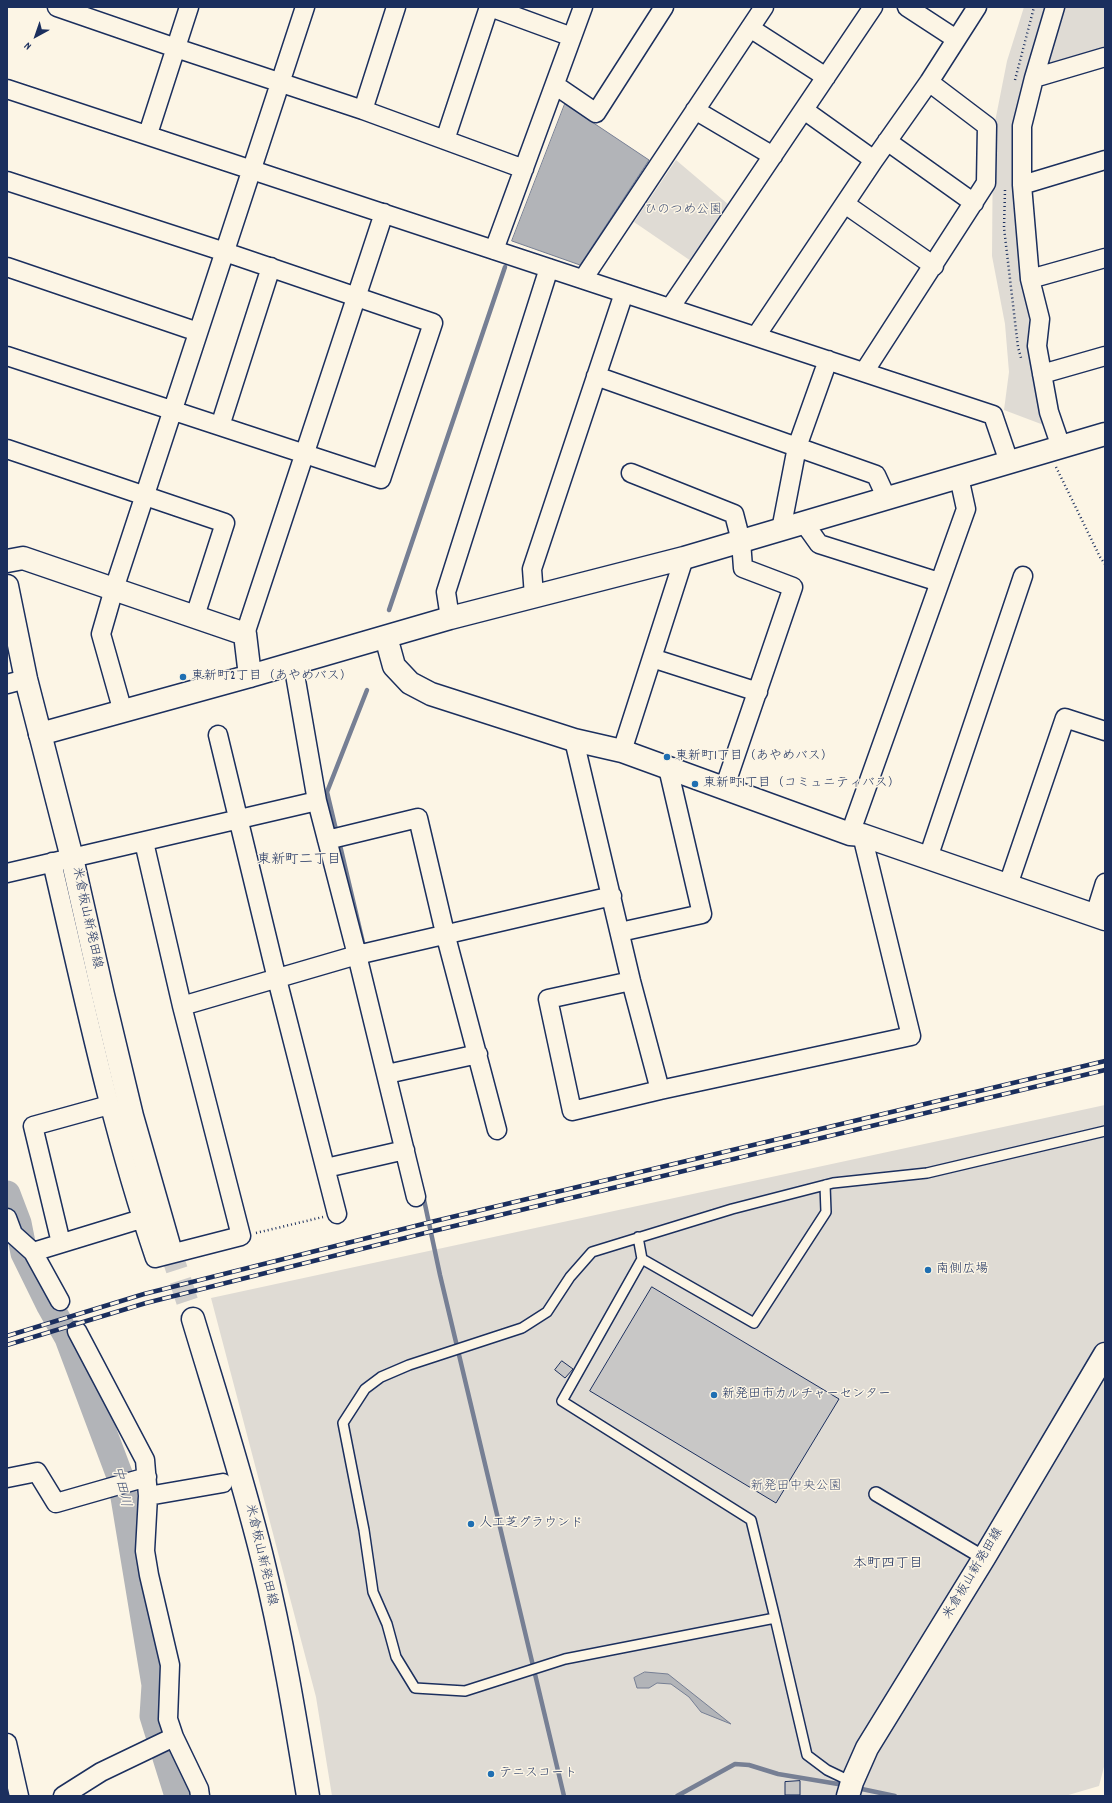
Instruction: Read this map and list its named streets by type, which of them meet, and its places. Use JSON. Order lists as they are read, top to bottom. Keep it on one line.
{"streets":{"street":["米倉板山新発田線"]},"districts":["東新町二丁目","本町四丁目"],"water":["中田川"],"parks":["ひのつめ公園","新発田中央公園"],"places":["東新町2丁目（あやめバス）","東新町1丁目（あやめバス）","東新町1丁目（コミュニティバス）","南側広場","新発田市カルチャーセンター","人工芝グラウンド","テニスコート"],"north":"bottom left"}
